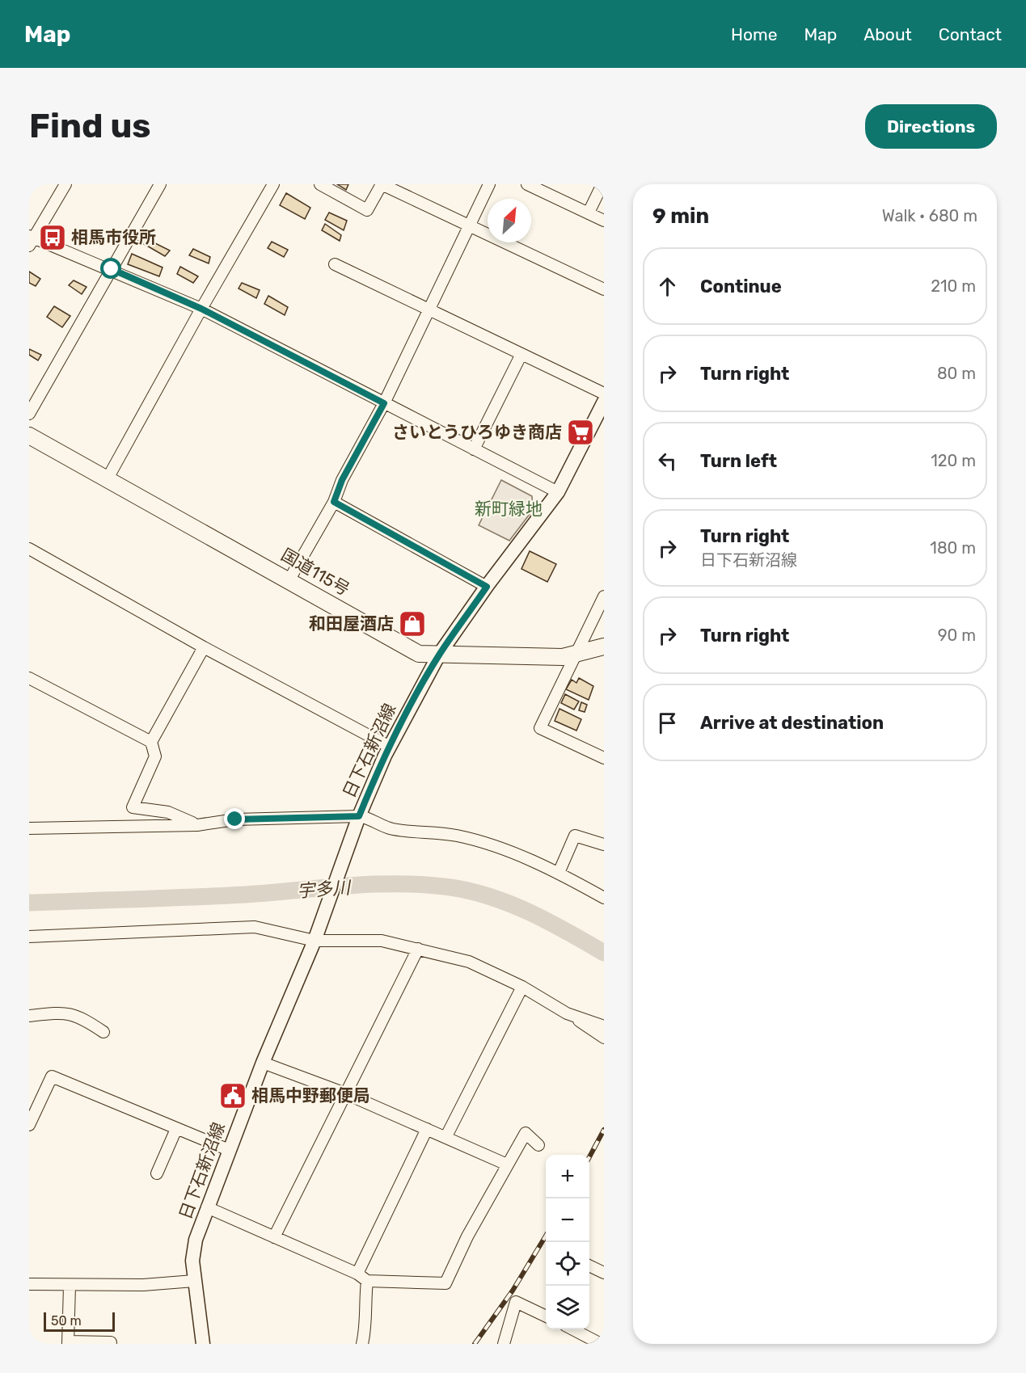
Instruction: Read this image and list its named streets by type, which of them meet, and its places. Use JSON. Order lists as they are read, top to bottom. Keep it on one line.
{"streets":{"highway":["国道115号"],"main road":["日下石新沼線"]},"crossings":[["国道115号","日下石新沼線"]],"water":["宇多川"],"parks":["新町緑地"],"places":{"bus stop":["相馬市役所"],"supermarket":["さいとうひろゆき商店"],"shop":["和田屋酒店"],"public building":["相馬中野郵便局"]},"scale_bar":"50 m","north":"top right","page":{"header":"Map","nav":["Home","Map","About","Contact"],"buttons":"Directions","title":"Find us","heading":["9 min","Walk · 680 m"],"list":[["Continue","210 m"],["Turn right","80 m"],["Turn left","120 m"],["Turn right","日下石新沼線","180 m"],["Turn right","90 m"],"Arrive at destination"],"map_buttons":["+","−"],"scale":"50 m"}}
